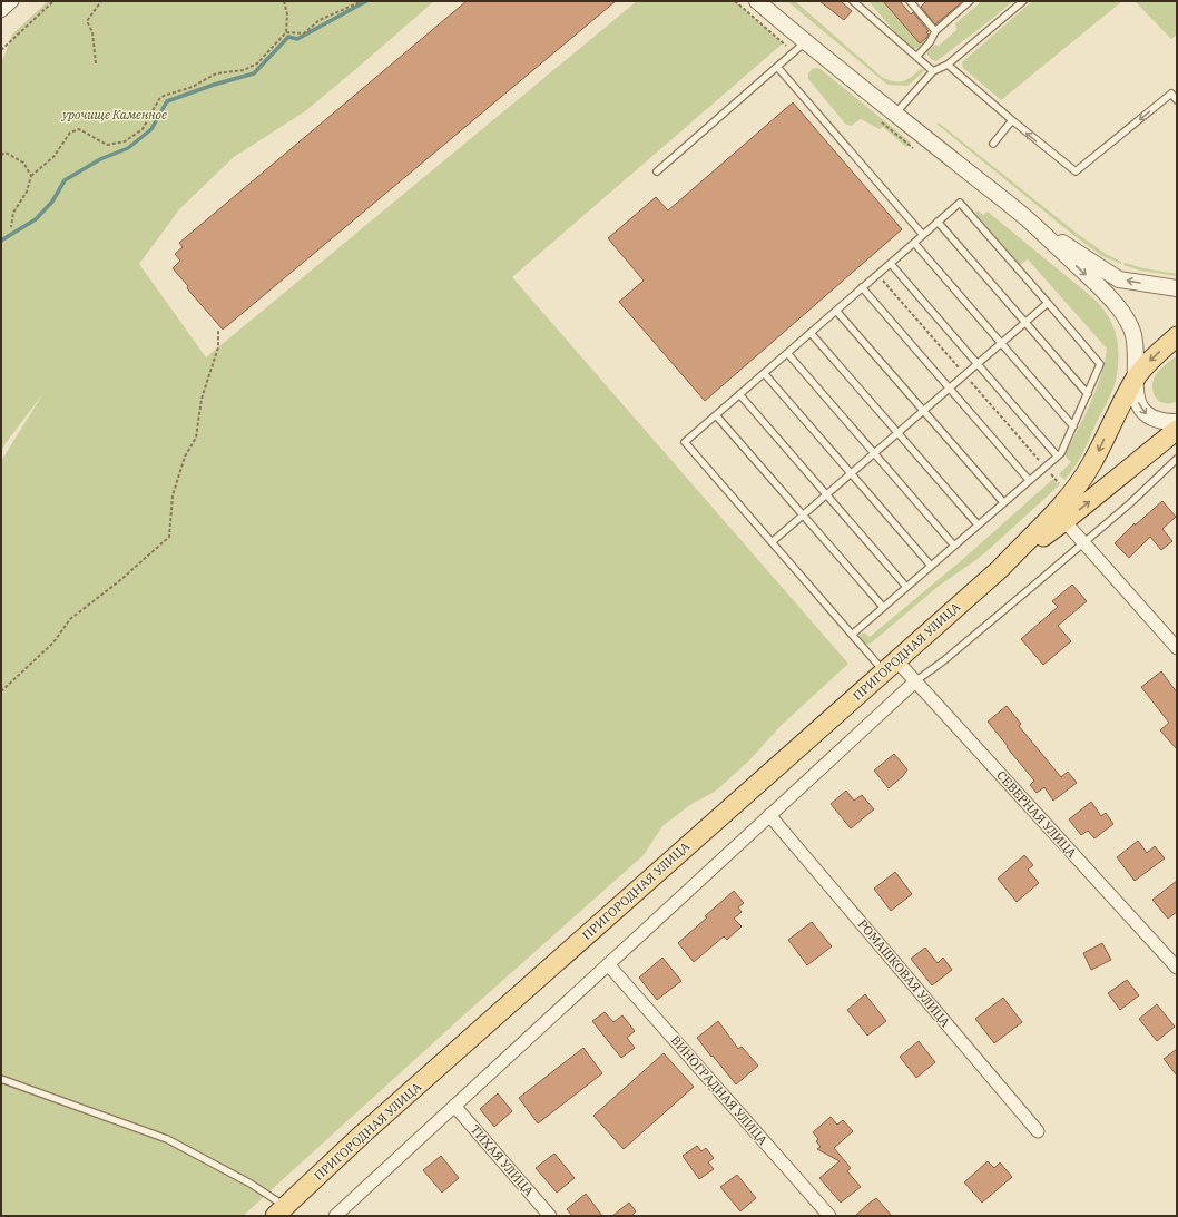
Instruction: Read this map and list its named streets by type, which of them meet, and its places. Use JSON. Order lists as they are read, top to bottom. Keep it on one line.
{"streets":{"main road":["ПРИГОРОДНАЯ УЛИЦА"],"street":["СЕВЕРНАЯ УЛИЦА","РОМАШКОВАЯ УЛИЦА","ВИНОГРАДНАЯ УЛИЦА","ТИХАЯ УЛИЦА"]},"crossings":[["ПРИГОРОДНАЯ УЛИЦА","СЕВЕРНАЯ УЛИЦА"]],"parks":["урочище Каменное"]}
